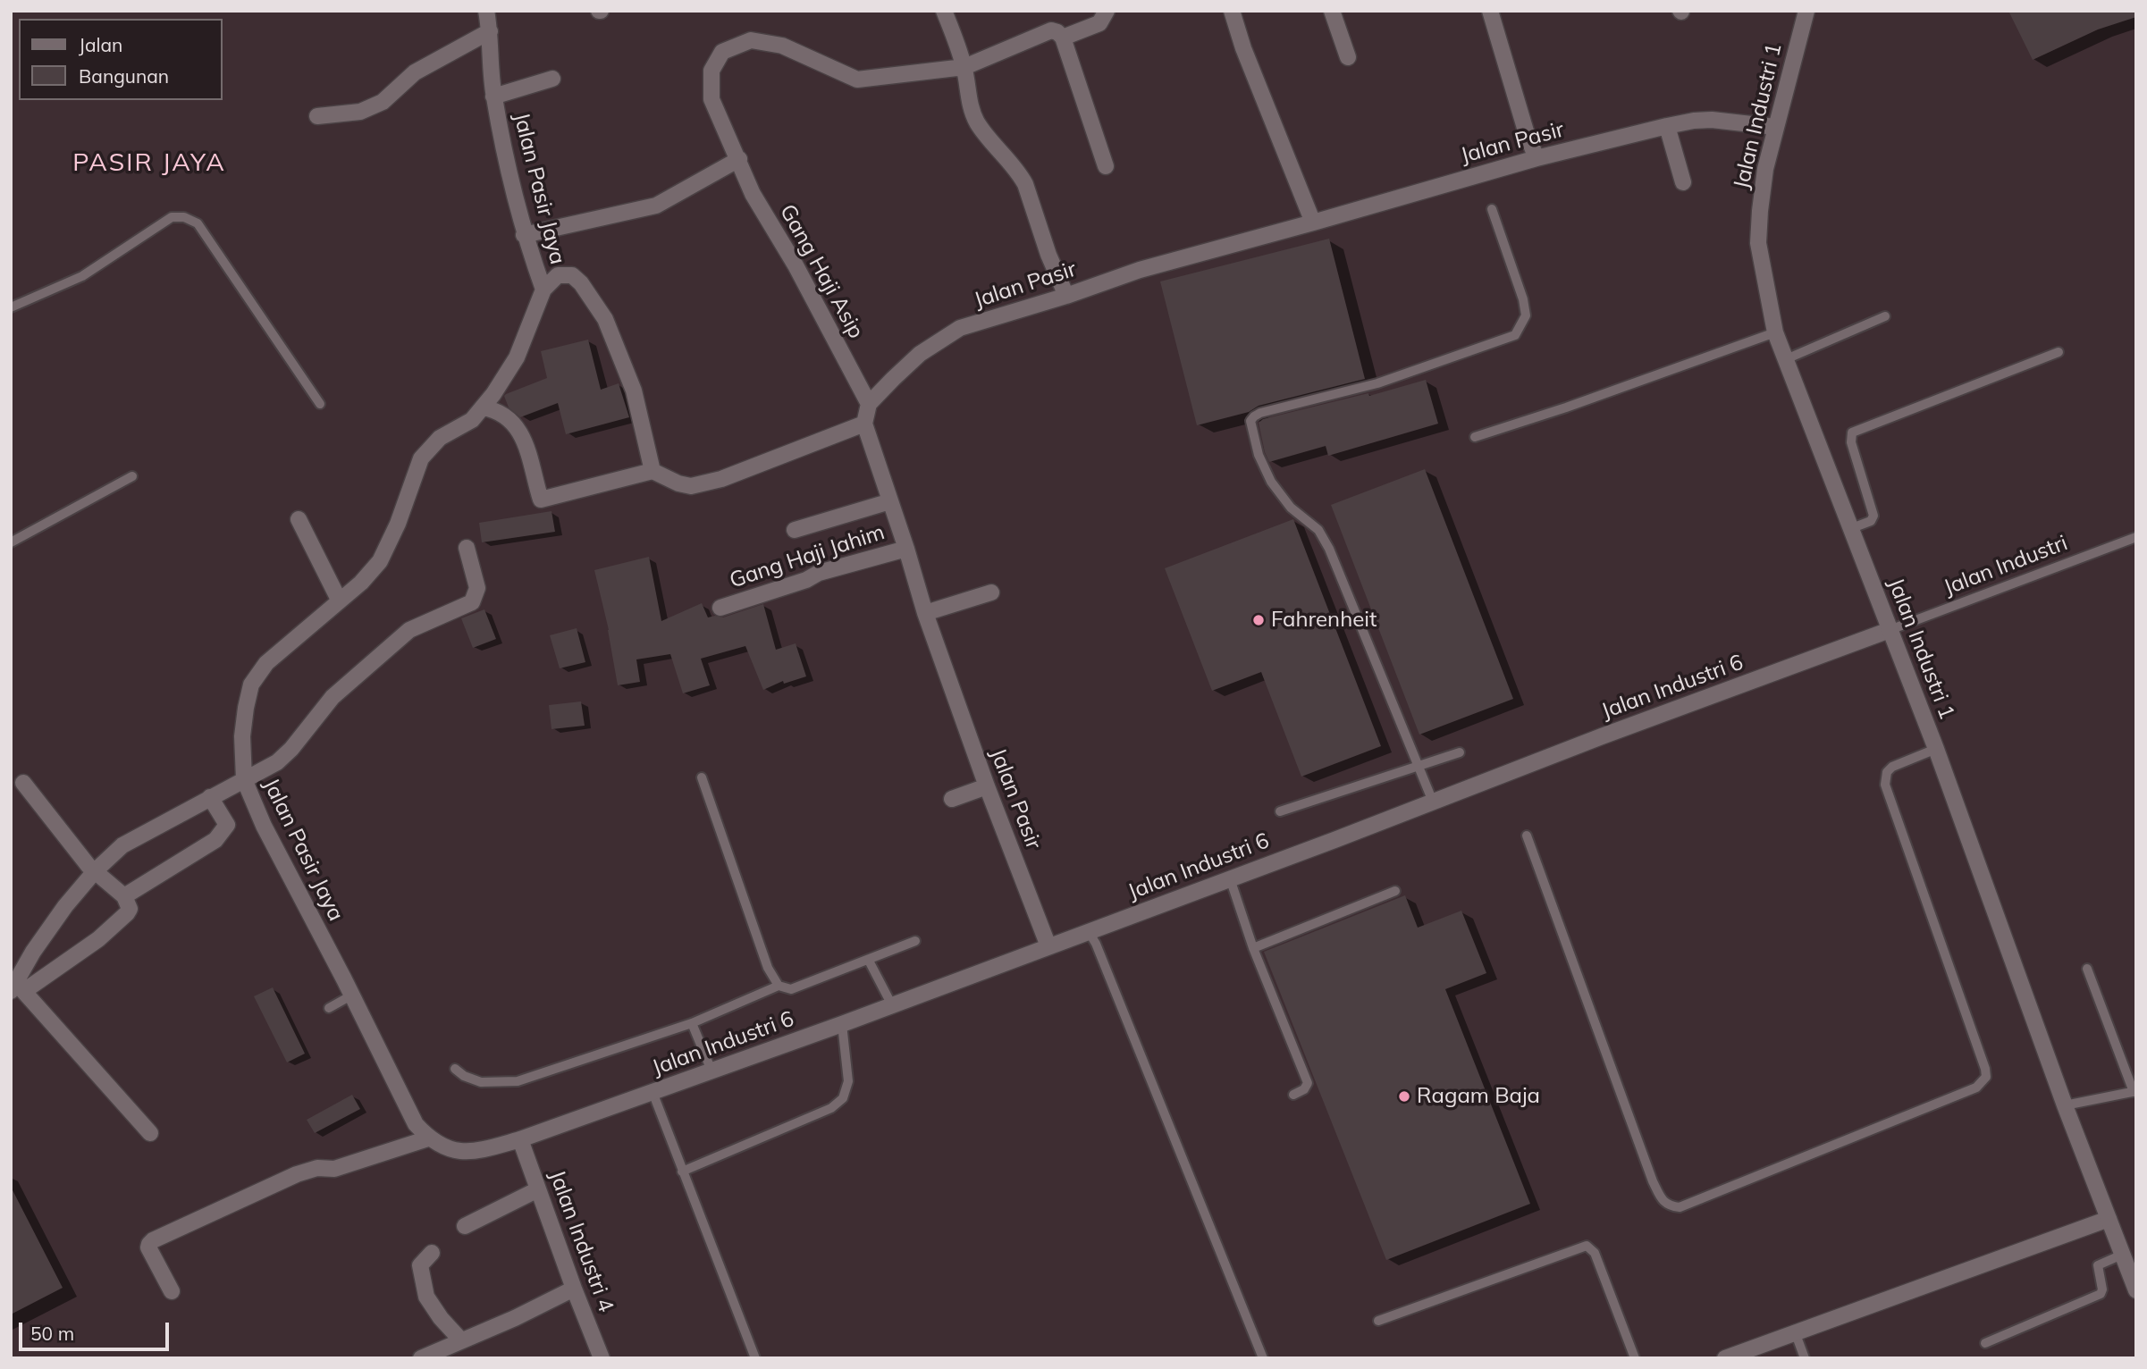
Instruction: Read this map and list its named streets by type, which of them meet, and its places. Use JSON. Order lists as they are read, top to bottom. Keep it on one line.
{"streets":{"street":["Jalan Industri 1","Jalan Pasir","Jalan Pasir Jaya","Gang Haji Asip","Gang Haji Jahim","Jalan Industri 6","Jalan Industri 4"],"lane":["Jalan Industri"]},"crossings":[["Jalan Industri 1","Jalan Pasir"],["Jalan Industri 1","Jalan Industri"],["Jalan Industri 1","Jalan Industri 6"],["Jalan Pasir","Gang Haji Asip"],["Jalan Pasir","Gang Haji Jahim"],["Jalan Pasir","Jalan Industri 6"],["Jalan Industri","Jalan Industri 6"],["Jalan Industri 6","Jalan Industri 4"]],"districts":["PASIR JAYA"],"places":["Fahrenheit","Ragam Baja"],"legend":["Jalan","Bangunan"],"scale_bar":"50 m"}
